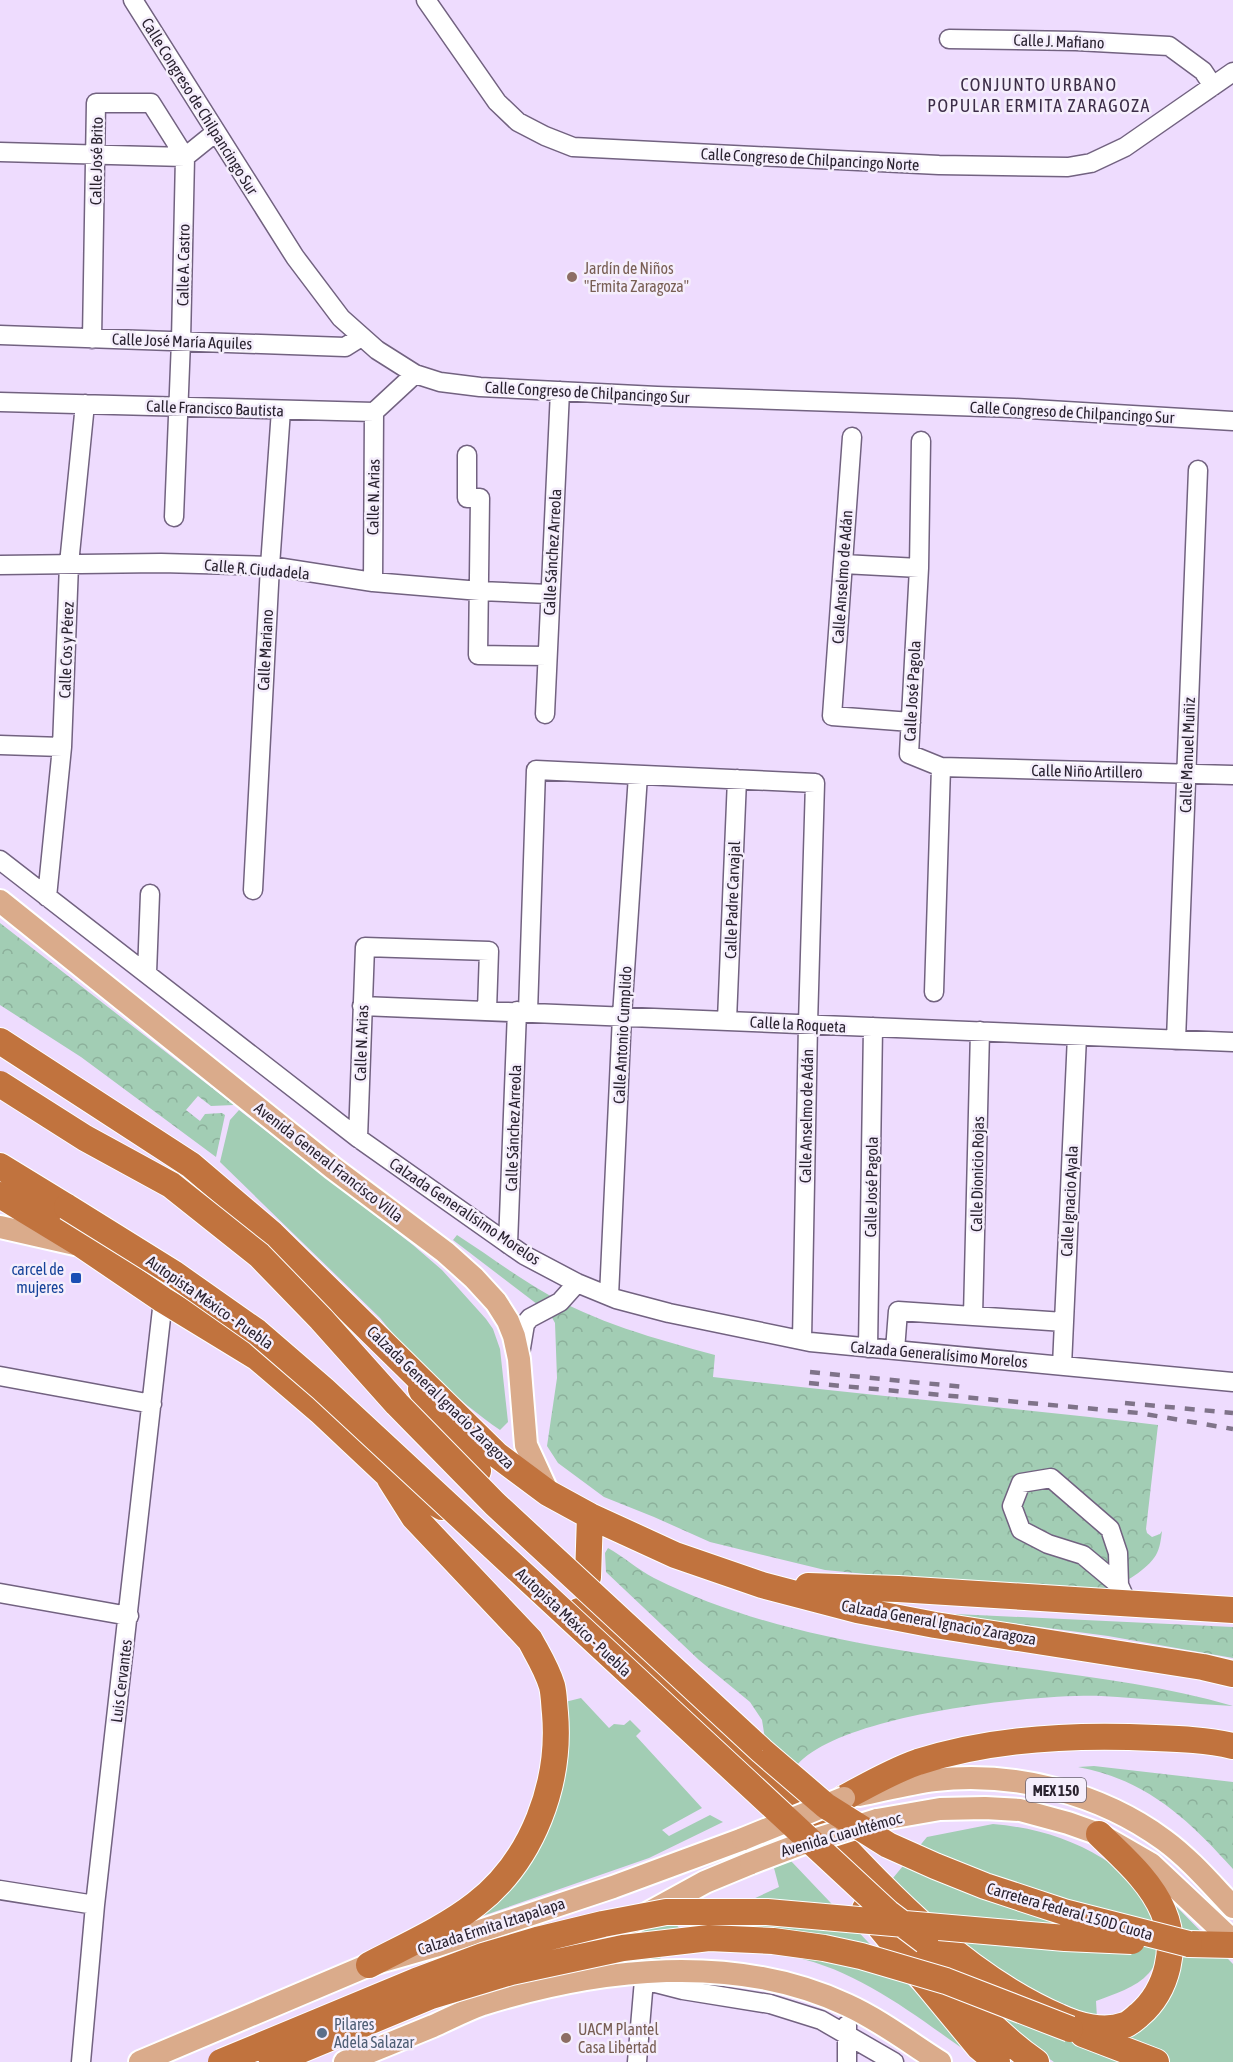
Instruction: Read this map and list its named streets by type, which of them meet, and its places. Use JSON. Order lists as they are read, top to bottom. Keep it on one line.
{"streets":{"highway":["Autopista México - Puebla","Calzada General Ignacio Zaragoza","Carretera Federal 150D Cuota"],"main road":["Avenida General Francisco Villa","MEX 150","Avenida Cuauhtémoc","Calzada Ermita Iztapalapa"],"street":["Calle J. Mafiano","Calle Congreso de Chilpancingo Sur","Calle Congreso de Chilpancingo Norte","Calle José Brito","Calle A. Castro","Calle José María Aquiles","Calle Francisco Bautista","Calle N. Arias","Calle Sánchez Arreola","Calle R. Ciudadela","Calle Anselmo de Adán","Calle Cos y Pérez","Calle Mariano","Calle José Pagola","Calle Manuel Muñiz","Calle Niño Artillero","Calle Padre Carvajal","Calle la Roqueta","Calle Antonio Cumplido","Calle Dionicio Rojas","Calle Ignacio Ayala","Calzada Generalísimo Morelos","Luis Cervantes"]},"crossings":[["Calle J. Mafiano","Calle Congreso de Chilpancingo Norte"],["Calle Congreso de Chilpancingo Sur","Calle José María Aquiles"],["Calle Congreso de Chilpancingo Sur","Calle Sánchez Arreola"],["Calle José Brito","Calle A. Castro"],["Calle José Brito","Calle José María Aquiles"],["Calle A. Castro","Calle José María Aquiles"],["Calle A. Castro","Calle Francisco Bautista"],["Calle Francisco Bautista","Calle N. Arias"],["Calle Francisco Bautista","Calle Cos y Pérez"],["Calle Francisco Bautista","Calle Mariano"],["Calle N. Arias","Calle R. Ciudadela"],["Calle N. Arias","Calle la Roqueta"],["Calle N. Arias","Calzada Generalísimo Morelos"],["Calle Sánchez Arreola","Calle R. Ciudadela"],["Calle Sánchez Arreola","Calle la Roqueta"],["Calle Sánchez Arreola","Calle Antonio Cumplido"],["Calle Sánchez Arreola","Calzada Generalísimo Morelos"],["Calle R. Ciudadela","Calle Cos y Pérez"],["Calle R. Ciudadela","Calle Mariano"],["Calle Anselmo de Adán","Calle José Pagola"],["Calle Anselmo de Adán","Calle Padre Carvajal"],["Calle Anselmo de Adán","Calle la Roqueta"],["Calle Anselmo de Adán","Calzada Generalísimo Morelos"],["Calle Cos y Pérez","Calzada Generalísimo Morelos"],["Calle José Pagola","Calle Niño Artillero"],["Calle José Pagola","Calle la Roqueta"],["Calle José Pagola","Calzada Generalísimo Morelos"],["Calle Manuel Muñiz","Calle Niño Artillero"],["Calle Manuel Muñiz","Calle la Roqueta"],["Calle Padre Carvajal","Calle la Roqueta"],["Calle la Roqueta","Calle Antonio Cumplido"],["Calle la Roqueta","Calle Dionicio Rojas"],["Calle la Roqueta","Calle Ignacio Ayala"],["Calle Antonio Cumplido","Calzada Generalísimo Morelos"],["Avenida General Francisco Villa","Calzada General Ignacio Zaragoza"],["Calle Ignacio Ayala","Calzada Generalísimo Morelos"],["Autopista México - Puebla","Avenida Cuauhtémoc"],["Autopista México - Puebla","Carretera Federal 150D Cuota"],["Autopista México - Puebla","Calzada Ermita Iztapalapa"],["Avenida Cuauhtémoc","Carretera Federal 150D Cuota"],["Avenida Cuauhtémoc","Calzada Ermita Iztapalapa"],["Carretera Federal 150D Cuota","Calzada Ermita Iztapalapa"]],"districts":["CONJUNTO URBANO POPULAR ERMITA ZARAGOZA"],"places":{"other":["Jardín de Niños \"Ermita Zaragoza\"","Pilares Adela Salazar","UACM Plantel Casa Libertad"],"transit":["carcel de mujeres"]}}
